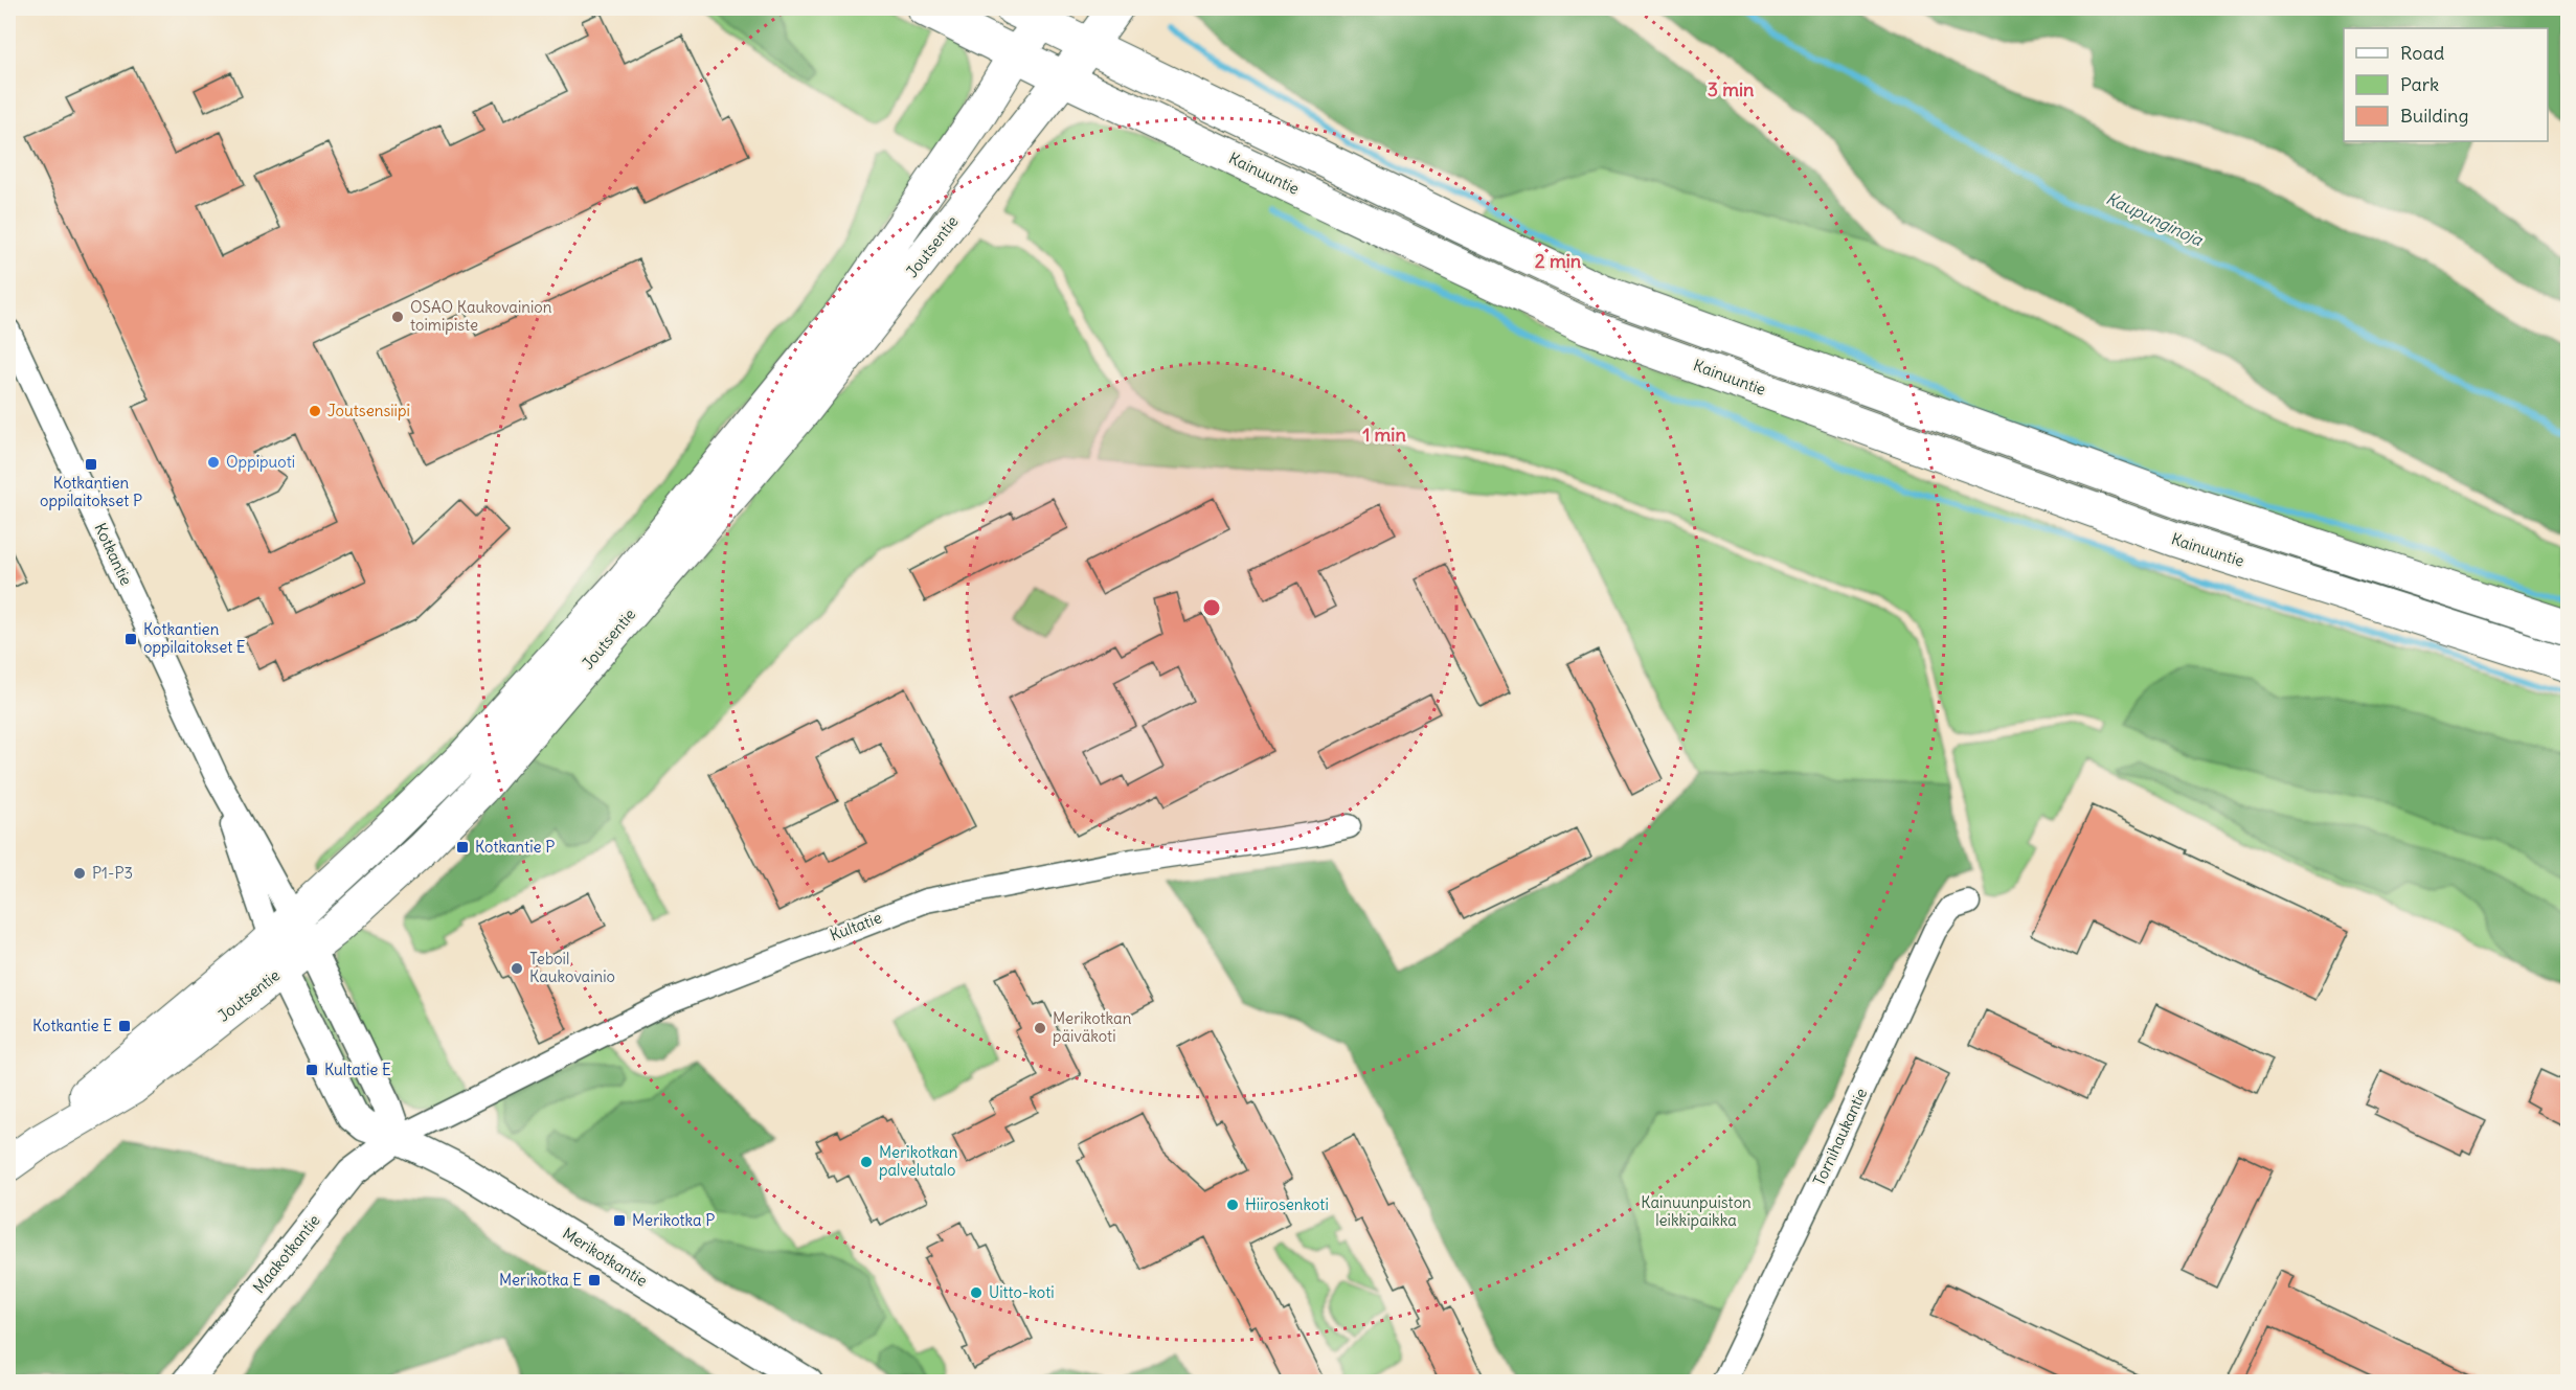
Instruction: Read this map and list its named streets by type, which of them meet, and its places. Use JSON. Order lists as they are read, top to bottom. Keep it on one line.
{"streets":{"main road":["Kainuuntie","Joutsentie"],"street":["Kotkantie","Kultatie","Tornihaukantie","Maakotkantie","Merikotkantie"]},"crossings":[["Kainuuntie","Joutsentie"],["Joutsentie","Kotkantie"],["Joutsentie","Merikotkantie"],["Kotkantie","Merikotkantie"],["Kultatie","Maakotkantie"],["Kultatie","Merikotkantie"],["Maakotkantie","Merikotkantie"]],"water":["Kaupunginoja"],"parks":["Kainuunpuiston leikkipaikka"],"places":{"other":["OSAO Kaukovainion toimipiste","Joutsensiipi","Oppipuoti","P1-P3","Teboil Kaukovainio","Merikotkan päiväkoti","Merikotkan palvelutalo","Hiirosenkoti","Uitto-koti"],"transit":["Kotkantien oppilaitokset P","Kotkantien oppilaitokset E","Kotkantie P","Kotkantie E","Kultatie E","Merikotka P","Merikotka E"]},"legend":["Road","Park","Building"],"rings":["3 min","2 min","1 min"]}
